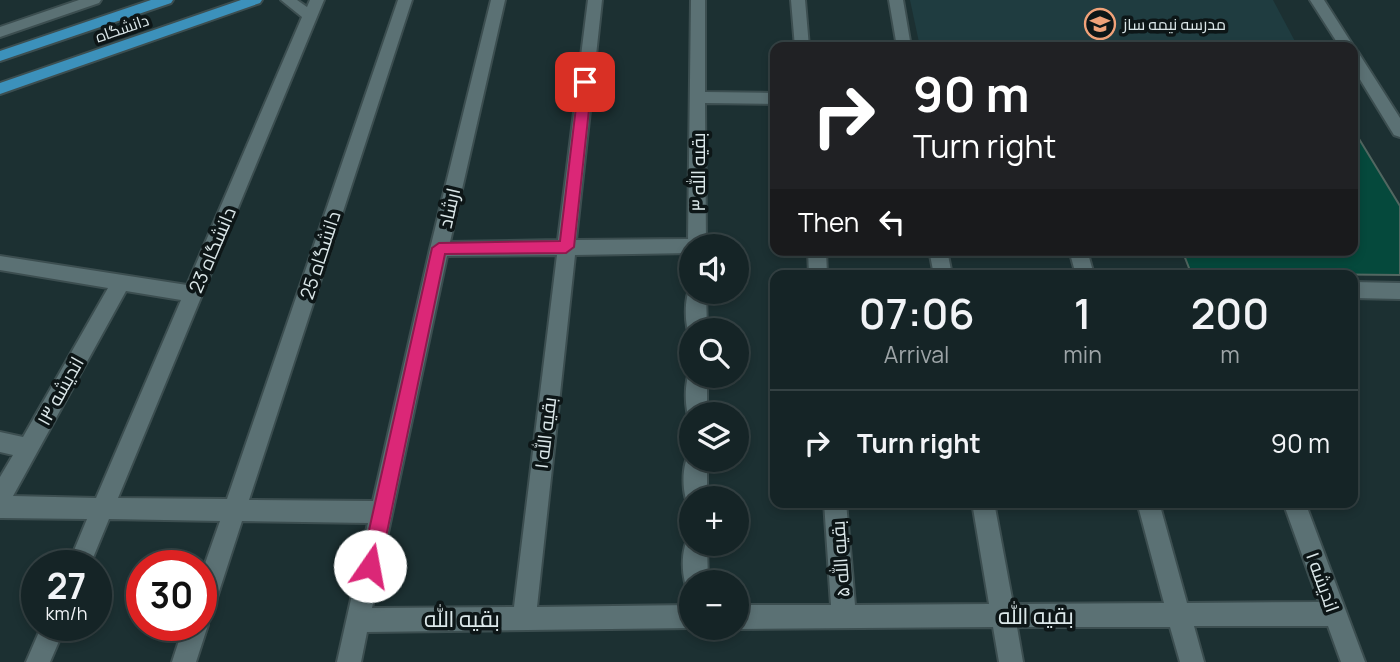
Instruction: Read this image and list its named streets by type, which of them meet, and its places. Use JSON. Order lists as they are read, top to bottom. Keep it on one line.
{"streets":{"main road":["دانشگاه"],"street":["بقیه الله ۳","ارشاد","دانشگاه 23","دانشگاه 25","اندیشه ۱۳","بقیه الله ۱","بقیه الله ۵","اندیشه ۱","بقیه الله"]},"crossings":[["ارشاد","بقیه الله"],["بقیه الله ۱","بقیه الله"],["بقیه الله ۵","بقیه الله"],["اندیشه ۱","بقیه الله"]],"places":{"school or university":["مدرسه نیمه ساز"]},"page":{"turn":["90 m","Turn right"],"then":"Then","map_buttons":["+","−"],"eta":["07:06","Arrival","1","min","200","m"],"list":[{"name":"Turn right","value":"90 m"}],"speed":"27 km/h","limit":"30"}}
